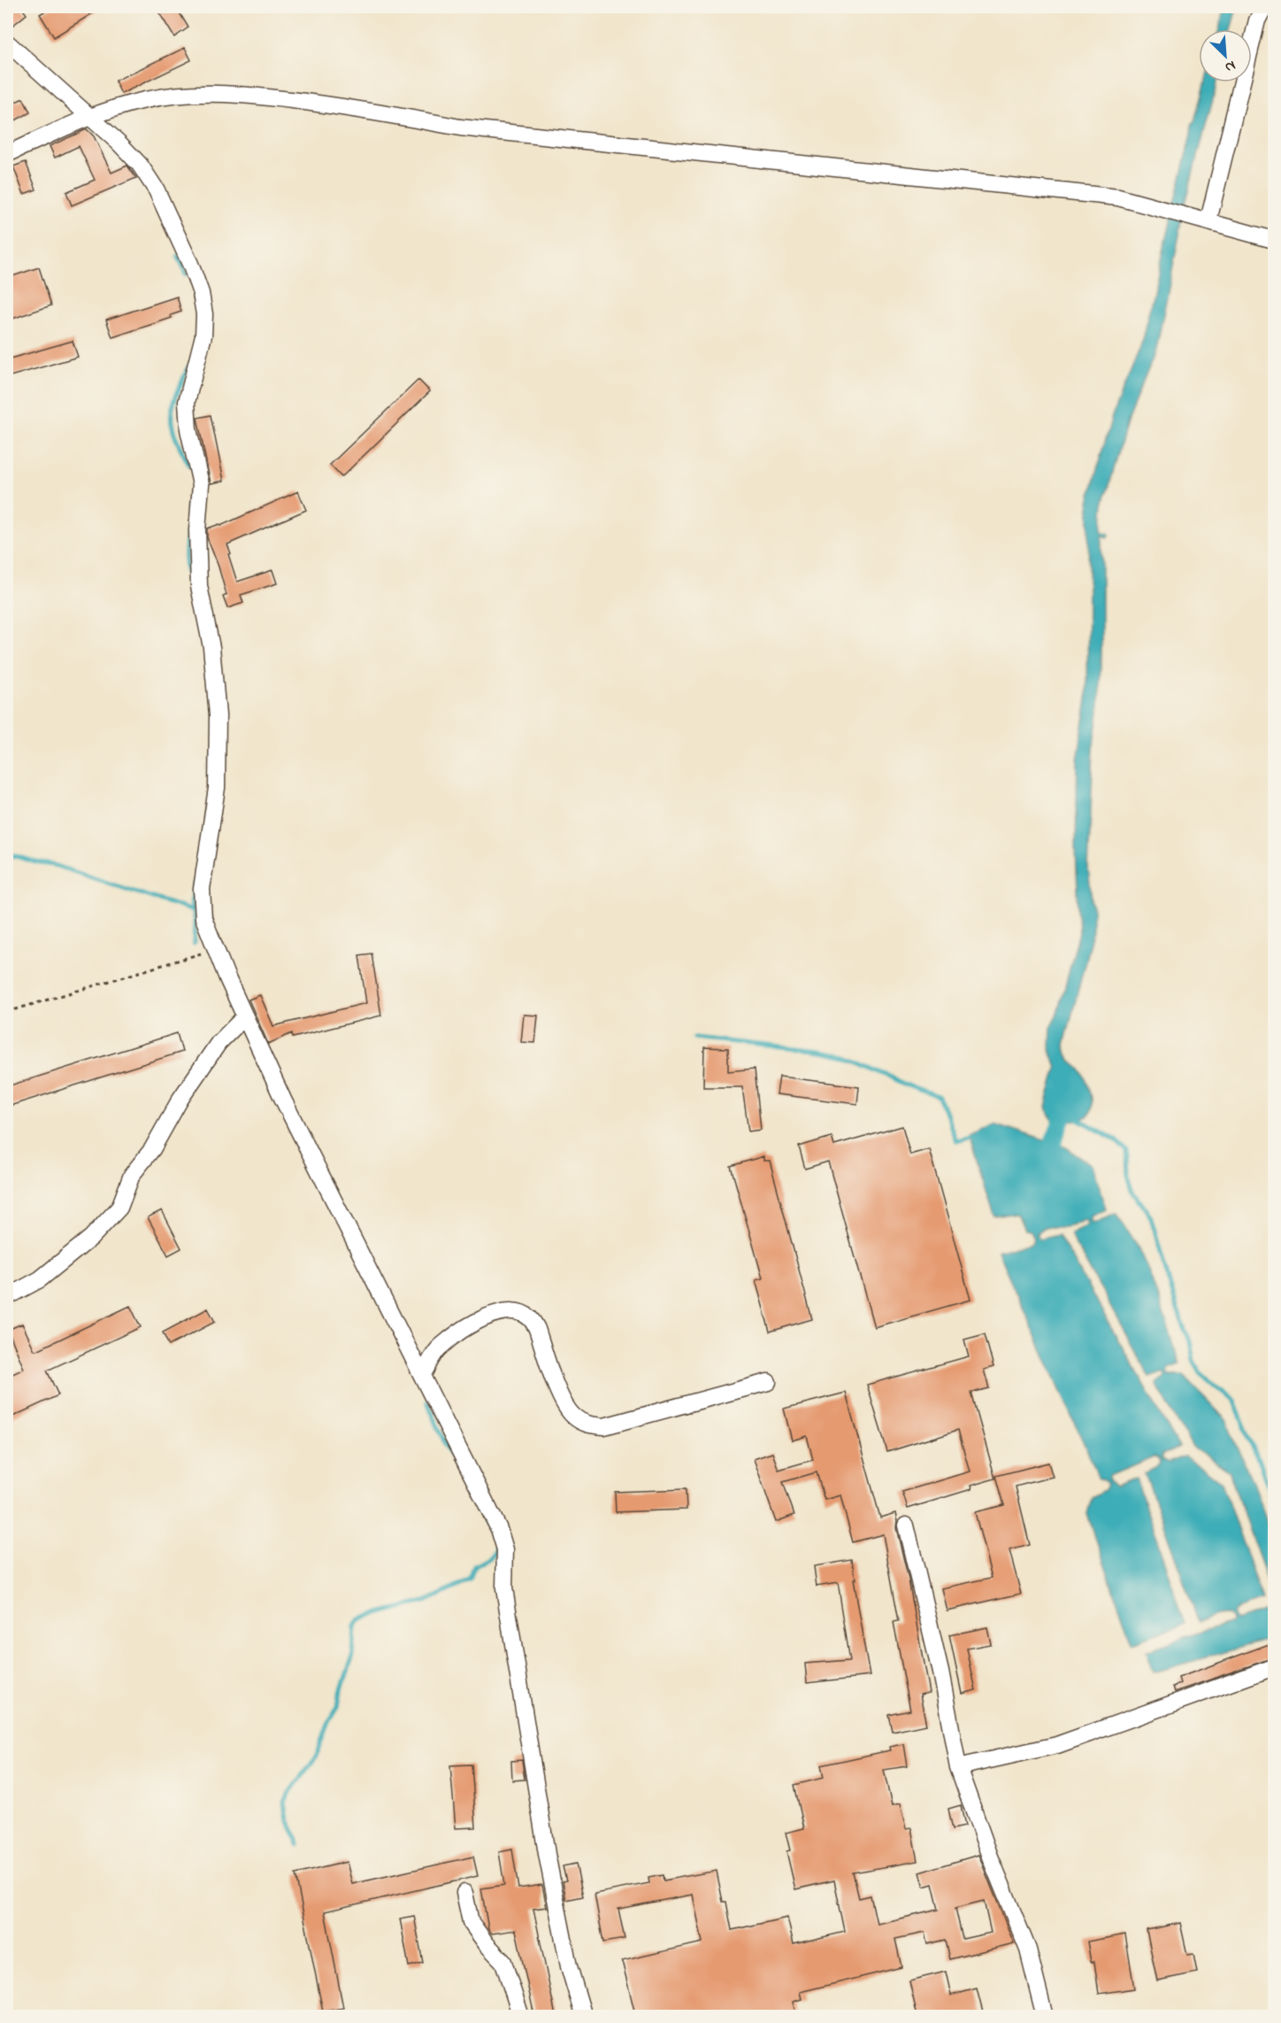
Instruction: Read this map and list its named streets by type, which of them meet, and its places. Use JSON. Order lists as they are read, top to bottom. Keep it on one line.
{"north":"bottom right"}
